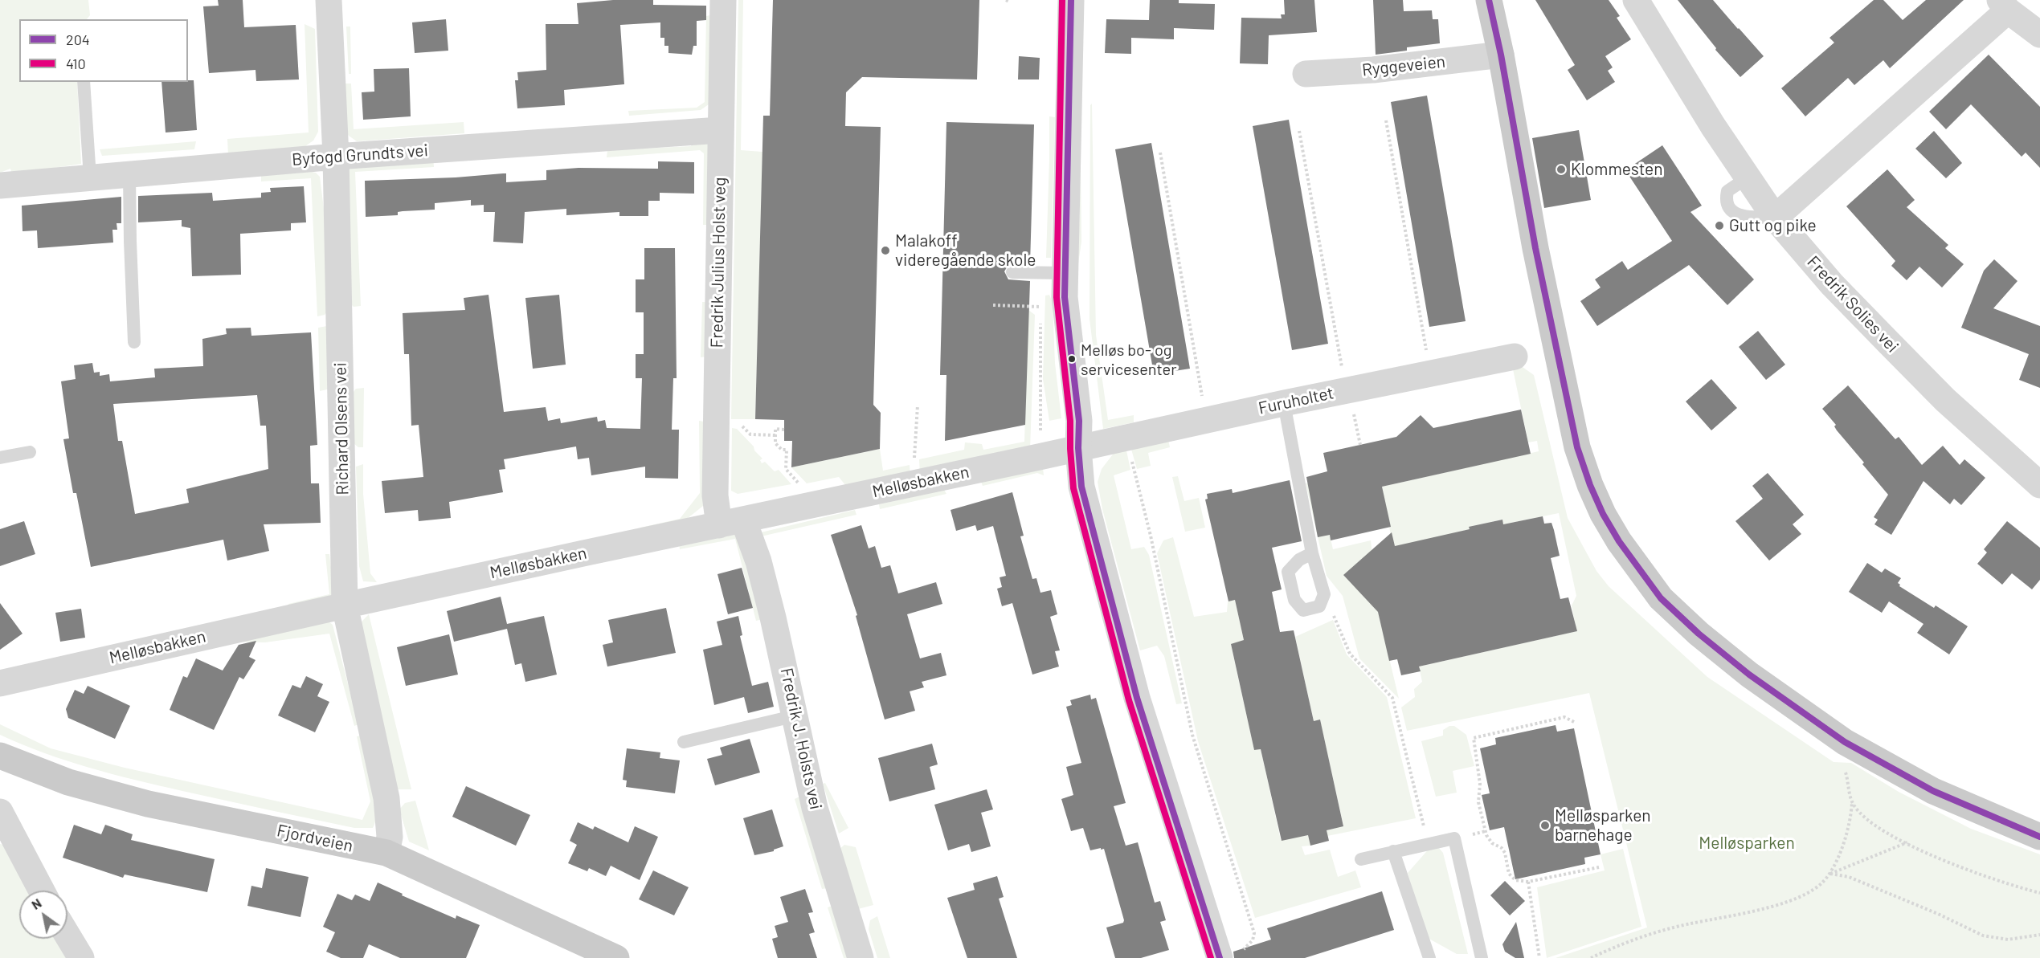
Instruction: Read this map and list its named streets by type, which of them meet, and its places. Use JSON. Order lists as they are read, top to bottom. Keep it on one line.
{"streets":{"main road":["Fjordveien"],"street":["Ryggeveien","Byfogd Grundts vei","Fredrik Julius Holst veg","Fredrik Solies vei","Furuholtet","Richard Olsens vei","Melløsbakken","Fredrik J. Holsts vei"]},"crossings":[["Byfogd Grundts vei","Fredrik Julius Holst veg"],["Byfogd Grundts vei","Richard Olsens vei"],["Fredrik Julius Holst veg","Melløsbakken"],["Fredrik Julius Holst veg","Fredrik J. Holsts vei"],["Furuholtet","Melløsbakken"],["Richard Olsens vei","Melløsbakken"],["Richard Olsens vei","Fjordveien"],["Melløsbakken","Fredrik J. Holsts vei"]],"parks":["Melløsparken"],"places":["Klommesten","Gutt og pike","Malakoff videregående skole","Melløs bo- og servicesenter","Melløsparken barnehage"],"lines":["transit line 204","transit line 410"],"legend":["204","410"],"north":"top left"}
